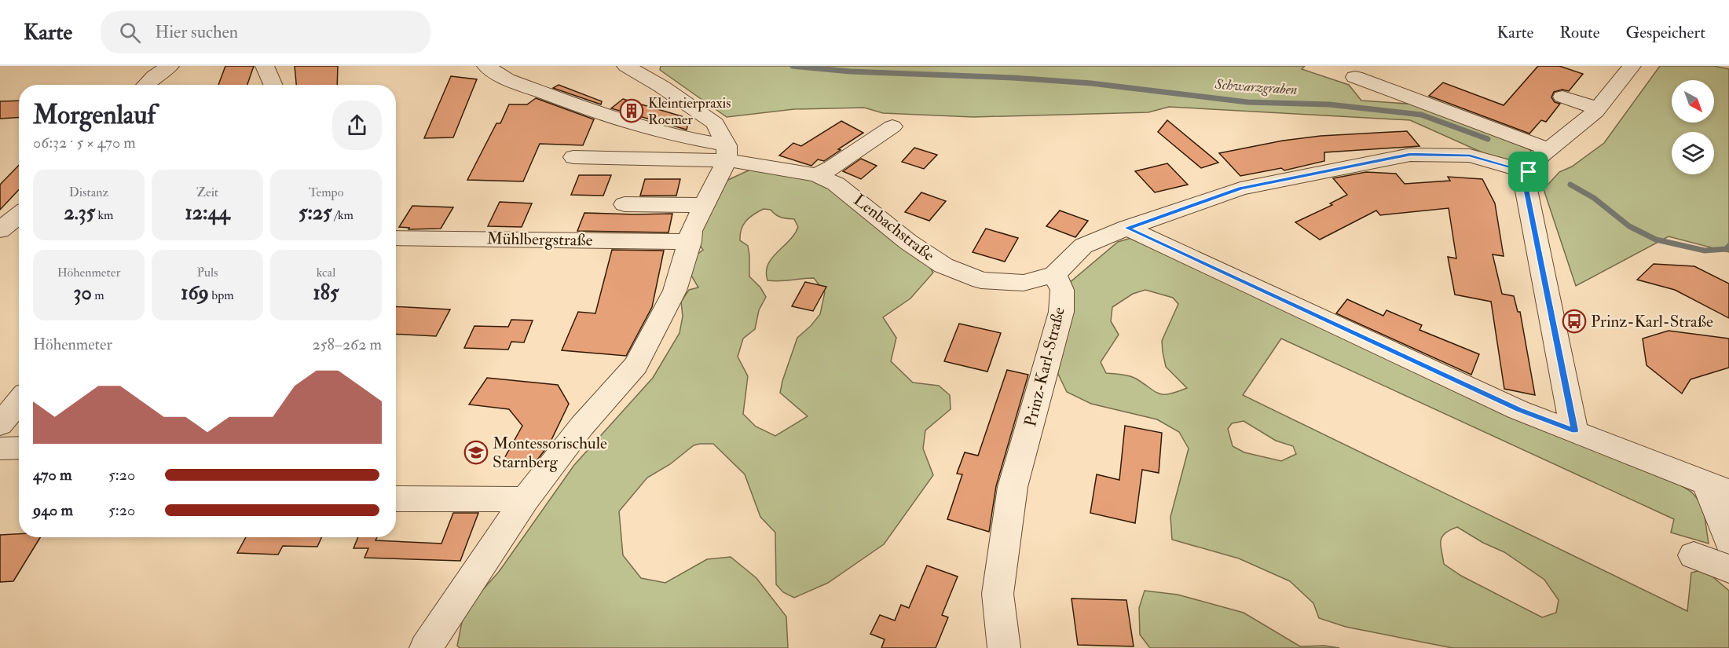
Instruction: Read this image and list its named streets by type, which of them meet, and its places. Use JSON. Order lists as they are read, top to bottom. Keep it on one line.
{"streets":{"street":["Lenbachstraße","Mühlbergstraße","Prinz-Karl-Straße"]},"crossings":[["Lenbachstraße","Prinz-Karl-Straße"]],"water":["Schwarzgraben"],"places":{"building":["Kleintierpraxis Roemer"],"bus stop":["Prinz-Karl-Straße"],"school or university":["Montessorischule Starnberg"]},"north":"bottom right","page":{"header":"Karte","search":"Hier suchen","nav":["Karte","Route","Gespeichert"],"heading":["Morgenlauf","06:32 · 5 × 470 m"],"stats":[["Distanz","2.35 km"],["Zeit","12:44"],["Tempo","5:25 /km"],["Höhenmeter","30 m"],["Puls","169 bpm"],["kcal","185"]],"chart":["Höhenmeter","258–262 m"],"list":[{"name":"470 m","note":"5:20"},{"name":"940 m","note":"5:20"}]}}
